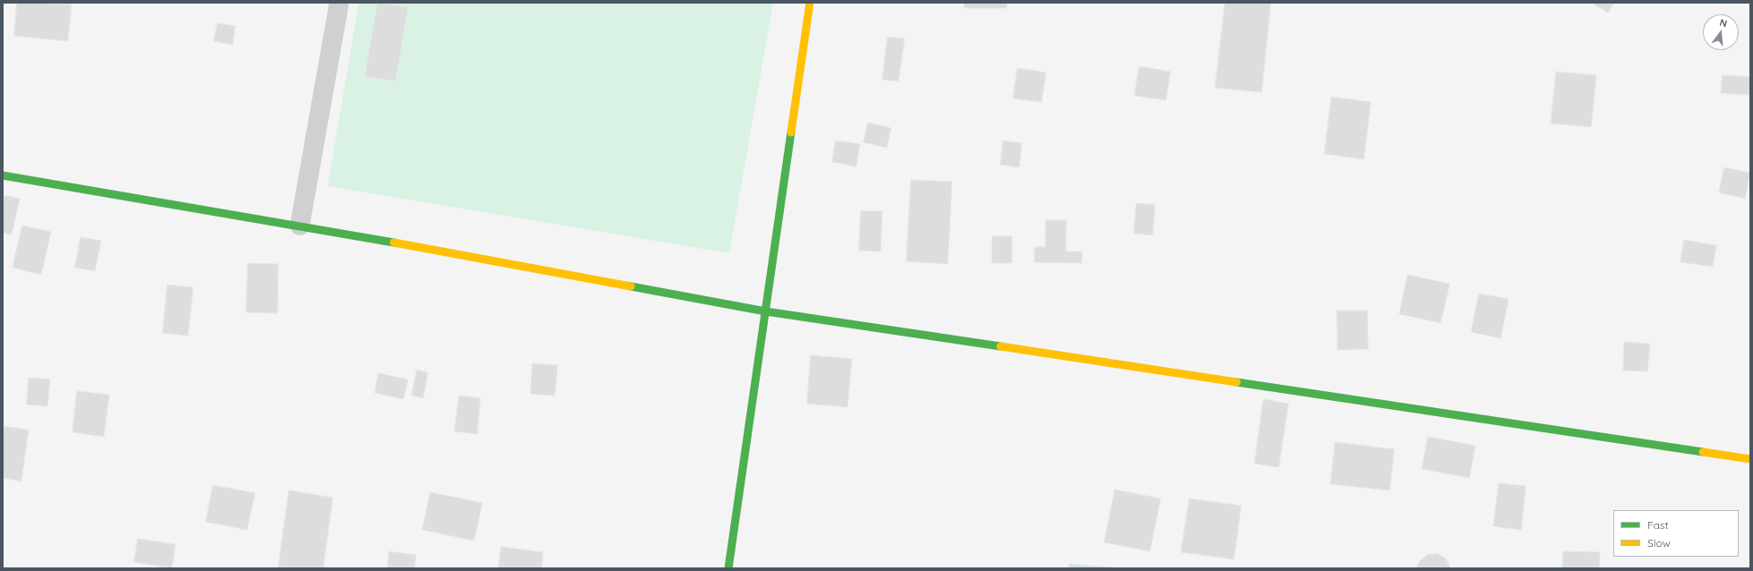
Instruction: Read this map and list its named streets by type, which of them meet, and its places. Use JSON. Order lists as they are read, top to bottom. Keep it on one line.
{"legend":["Fast","Slow"],"north":"top"}
